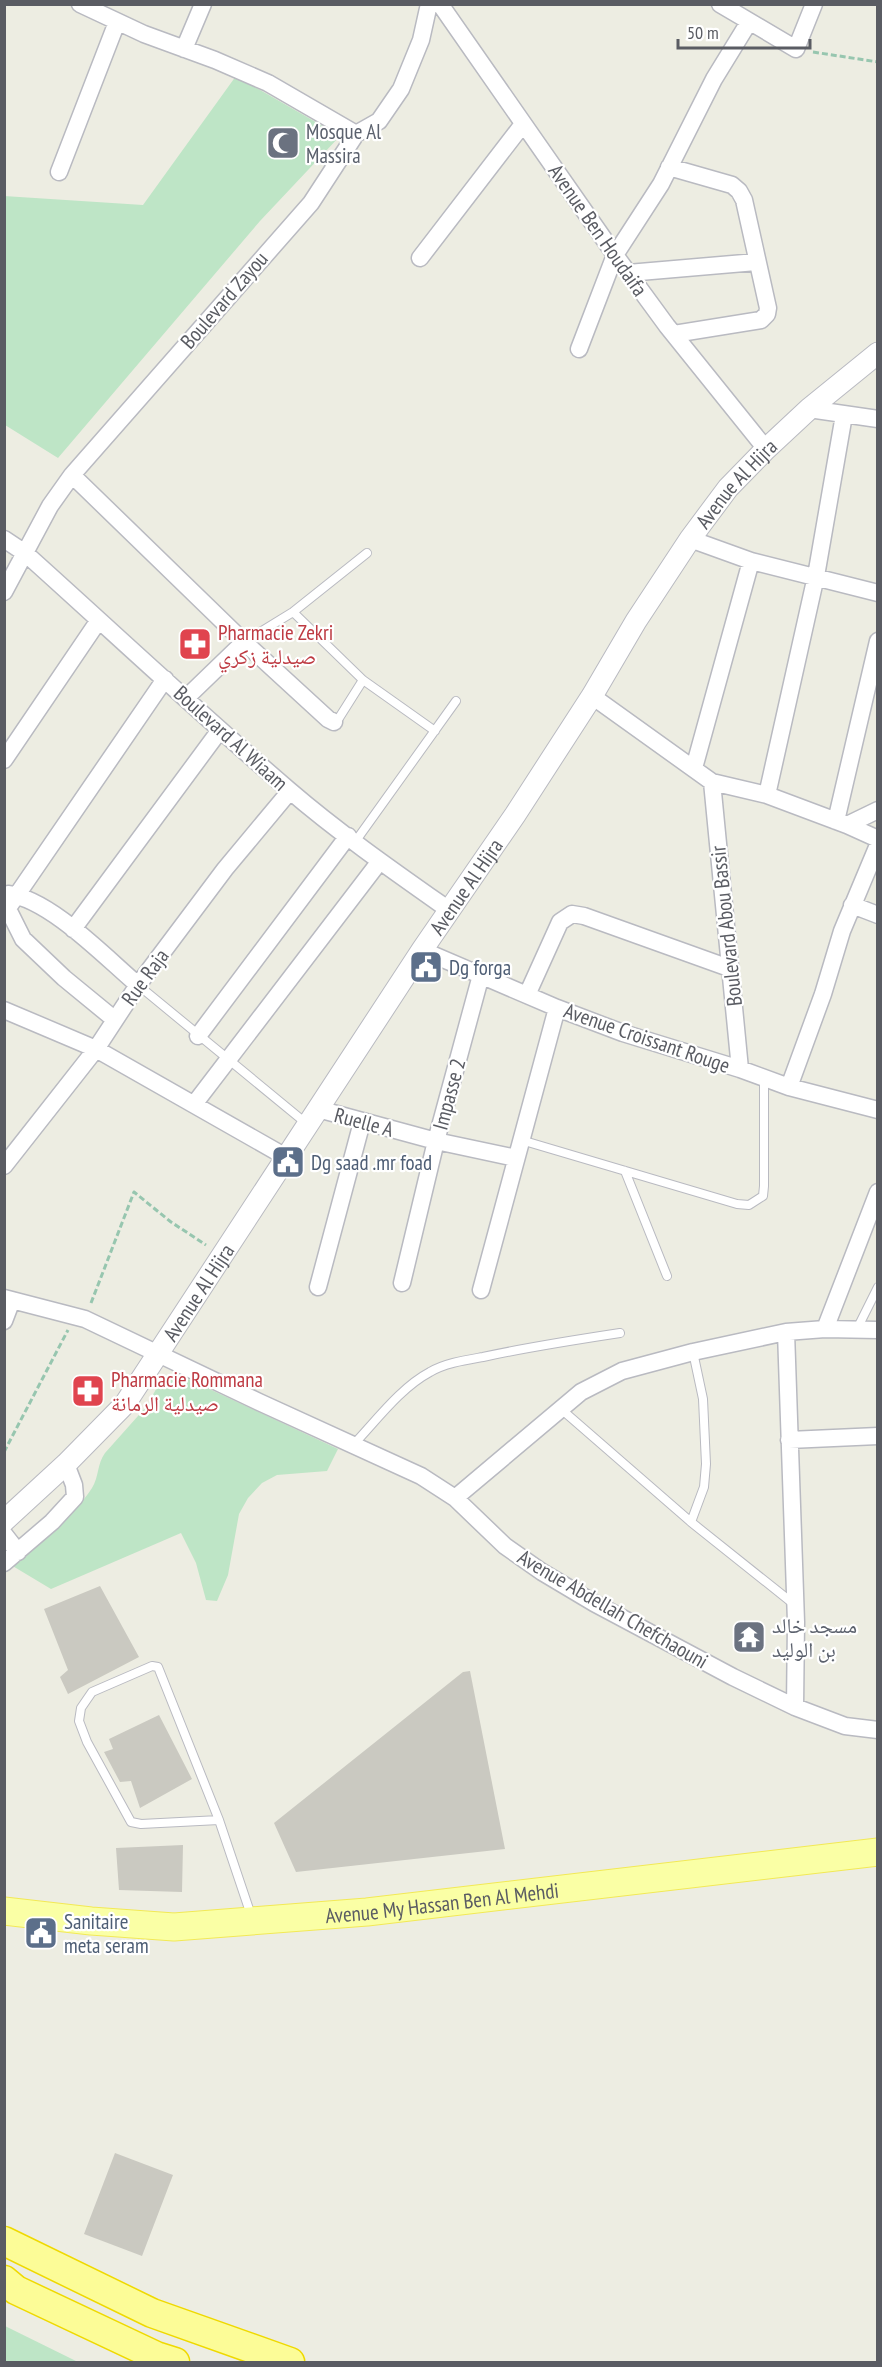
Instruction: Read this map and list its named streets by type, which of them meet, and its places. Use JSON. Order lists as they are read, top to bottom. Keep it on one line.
{"streets":{"main road":["Avenue My Hassan Ben Al Mehdi"],"street":["Avenue Ben Houdaifa","Boulevard Zayou","Avenue Al Hijra","Boulevard Al Wiaam","Boulevard Abou Bassir","Rue Raja","Avenue Croissant Rouge","Impasse 2","Ruelle A","Avenue Abdellah Chefchaouni"]},"crossings":[["Avenue Ben Houdaifa","Avenue Al Hijra"],["Boulevard Zayou","Boulevard Al Wiaam"],["Avenue Al Hijra","Boulevard Al Wiaam"],["Avenue Al Hijra","Avenue Croissant Rouge"],["Avenue Al Hijra","Ruelle A"],["Avenue Al Hijra","Avenue Abdellah Chefchaouni"],["Boulevard Al Wiaam","Rue Raja"],["Boulevard Abou Bassir","Avenue Croissant Rouge"],["Avenue Croissant Rouge","Impasse 2"],["Impasse 2","Ruelle A"]],"places":{"mosque":["Mosque Al Massira"],"pharmacy":["Pharmacie Zekri صيدلية زكري","Pharmacie Rommana صيدلية الرمانة"],"public building":["Dg forga","Dg saad .mr foad","Sanitaire meta seram"],"temple":["مسجد خالد بن الوليد"]},"scale_bar":"50 m"}
